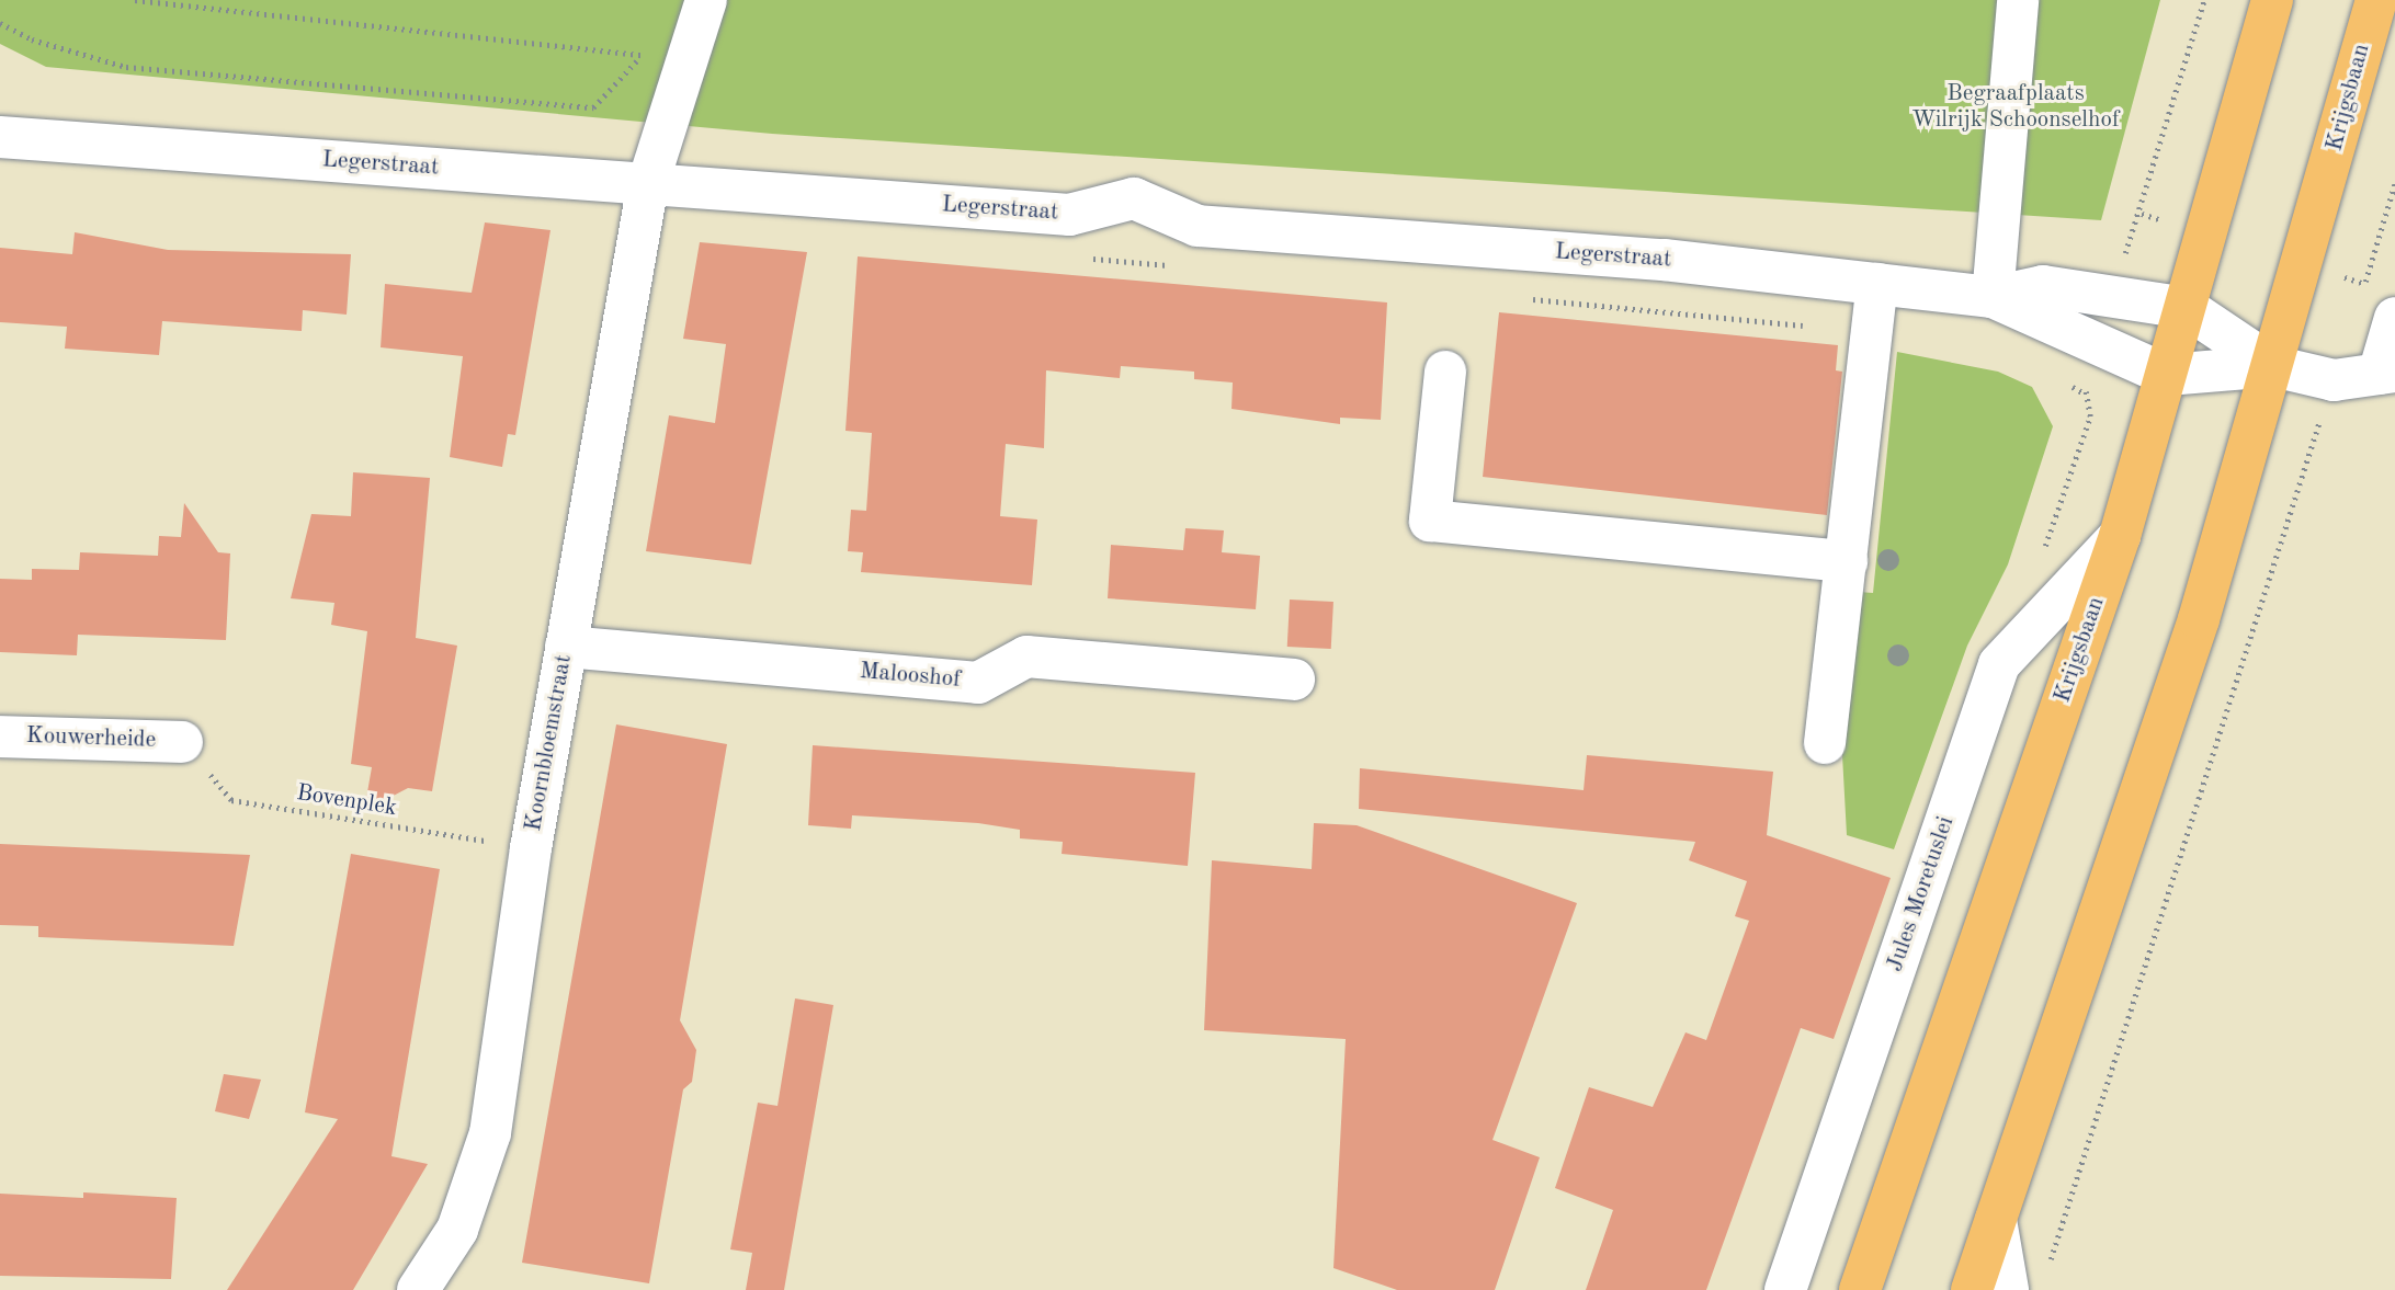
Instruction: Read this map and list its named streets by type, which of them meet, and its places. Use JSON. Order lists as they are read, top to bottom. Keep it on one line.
{"streets":{"main road":["Krijgsbaan"],"street":["Legerstraat","Malooshof","Kouwerheide","Koornbloemstraat","Jules Moretuslei"],"path":["Bovenplek"]},"crossings":[["Krijgsbaan","Legerstraat"],["Krijgsbaan","Jules Moretuslei"],["Legerstraat","Koornbloemstraat"],["Malooshof","Koornbloemstraat"],["Kouwerheide","Bovenplek"],["Koornbloemstraat","Bovenplek"]],"parks":["Begraafplaats Wilrijk Schoonselhof"]}
